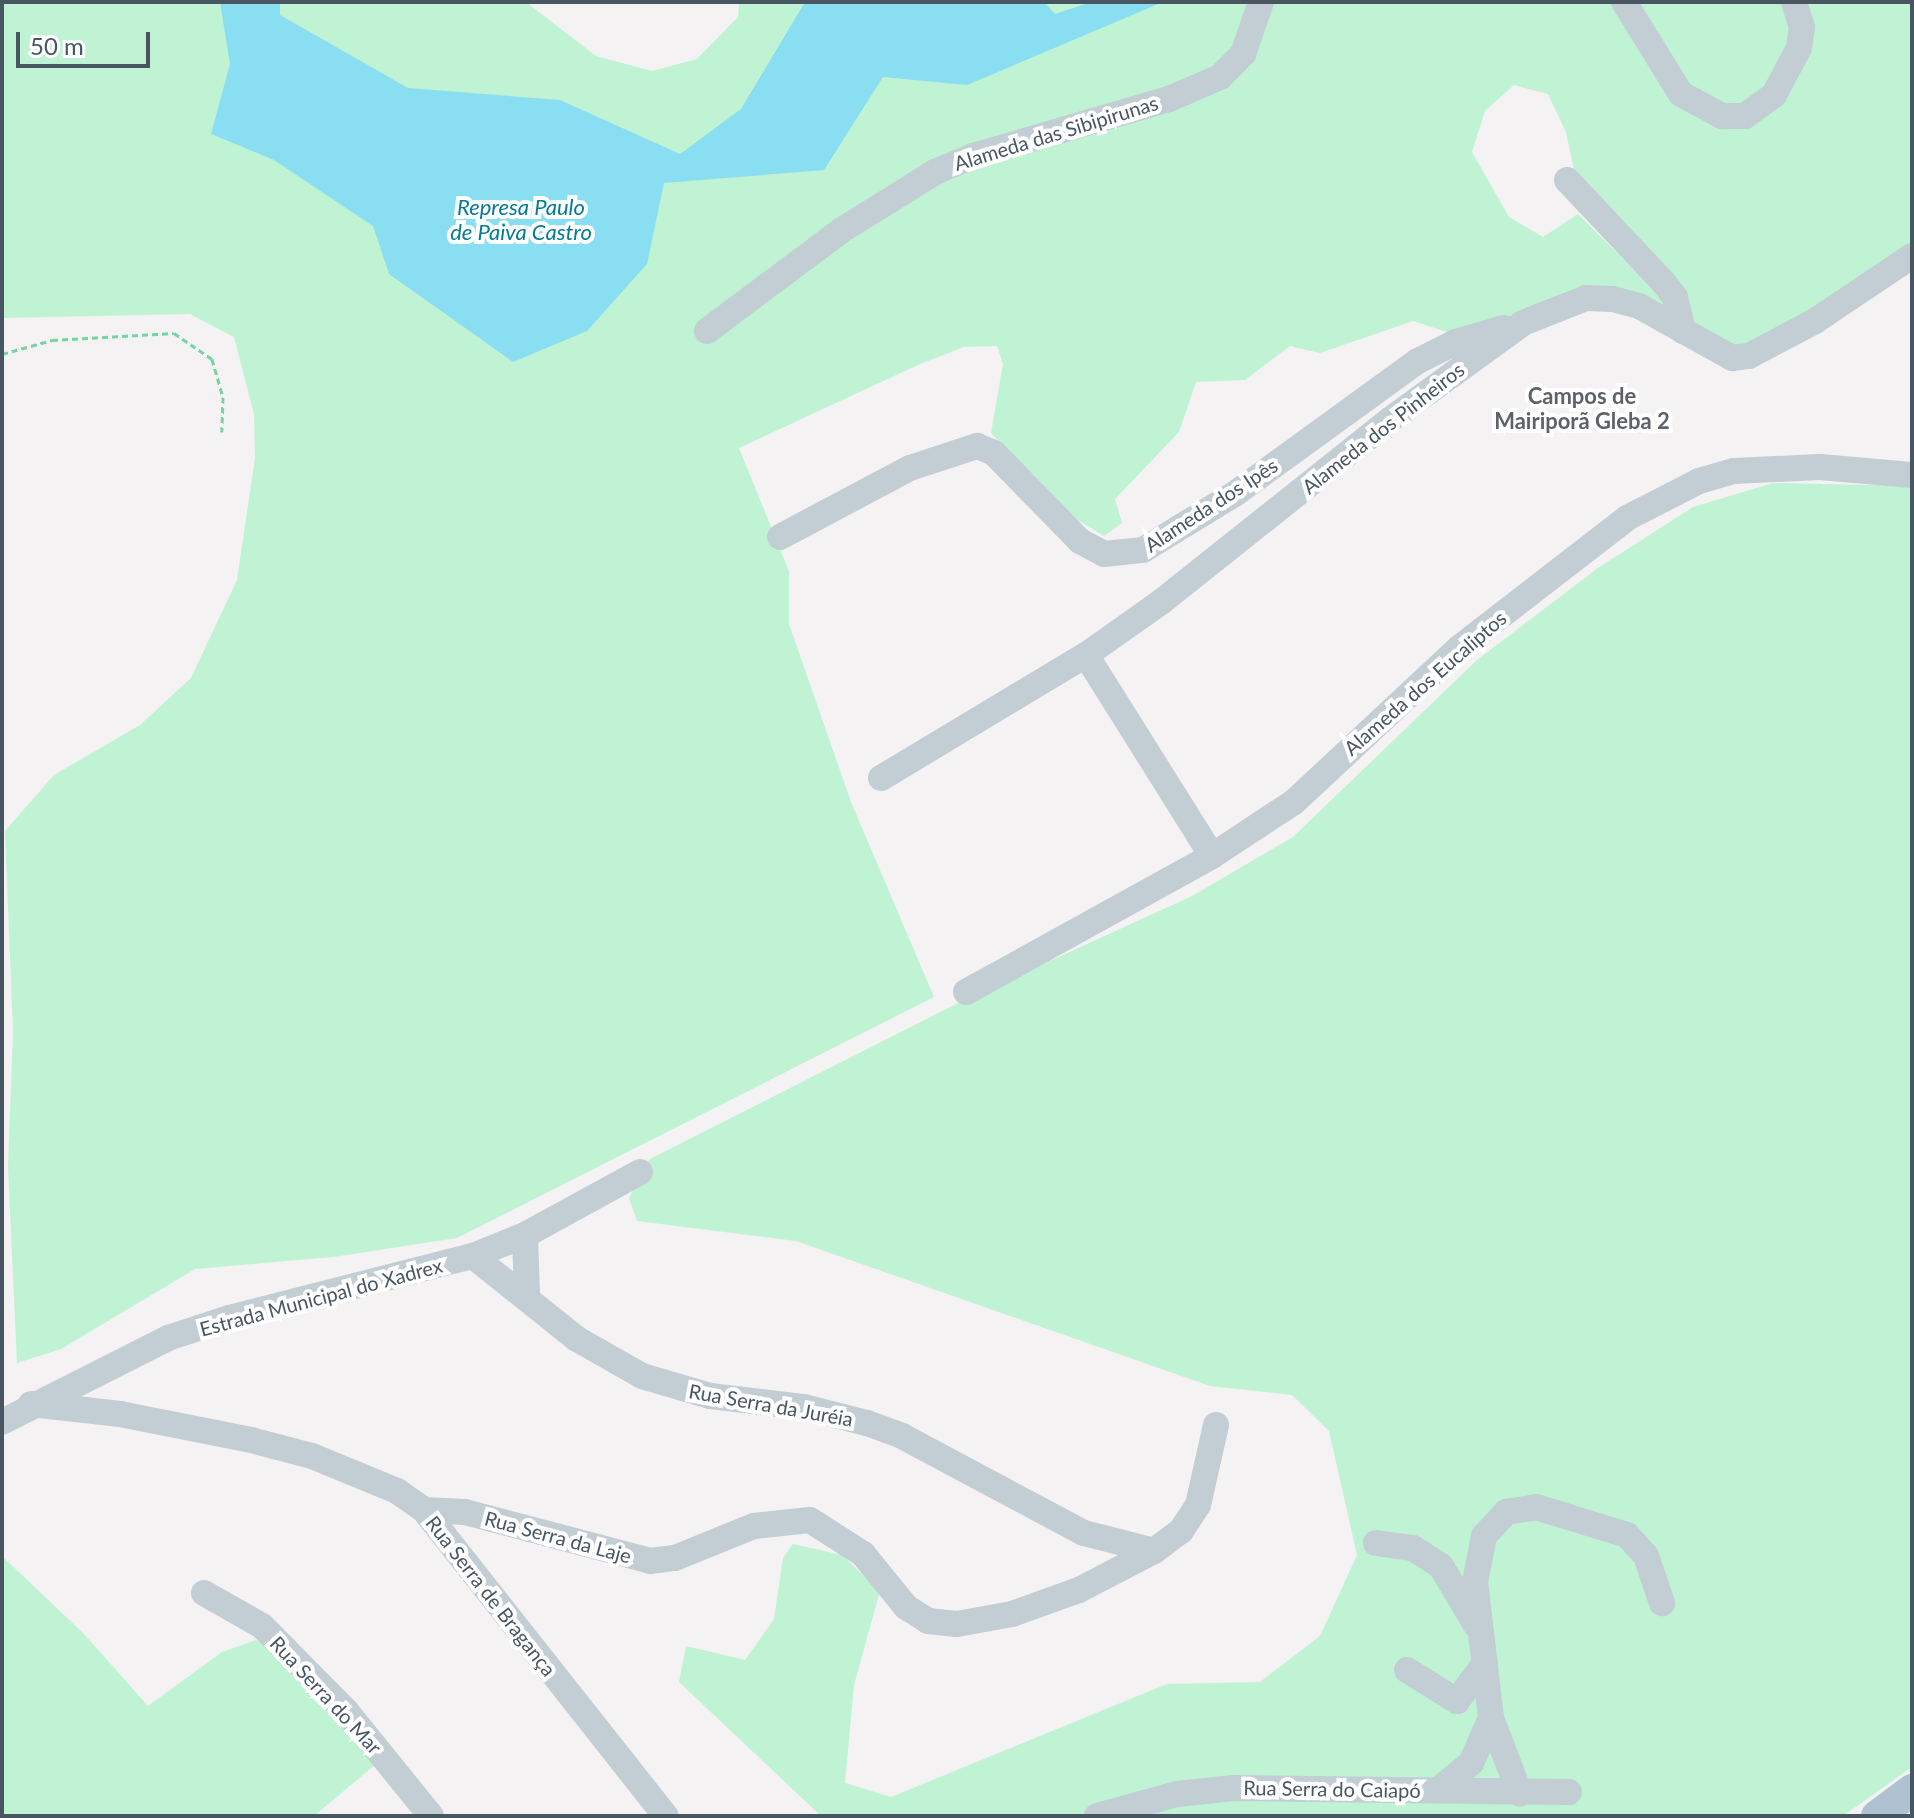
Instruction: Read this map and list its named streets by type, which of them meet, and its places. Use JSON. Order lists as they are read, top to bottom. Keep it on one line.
{"streets":{"street":["Alameda das Sibipirunas","Alameda dos Pinheiros","Alameda dos Ipês","Alameda dos Eucaliptos","Estrada Municipal do Xadrex","Rua Serra da Juréia","Rua Serra da Laje","Rua Serra de Bragança","Rua Serra do Mar","Rua Serra do Caiapó"]},"crossings":[["Alameda dos Pinheiros","Alameda dos Ipês"],["Estrada Municipal do Xadrex","Rua Serra da Juréia"],["Estrada Municipal do Xadrex","Rua Serra de Bragança"],["Rua Serra da Juréia","Rua Serra da Laje"],["Rua Serra da Laje","Rua Serra de Bragança"]],"districts":["Campos de Mairiporã Gleba 2"],"water":["Represa Paulo de Paiva Castro"],"scale_bar":"50 m"}
